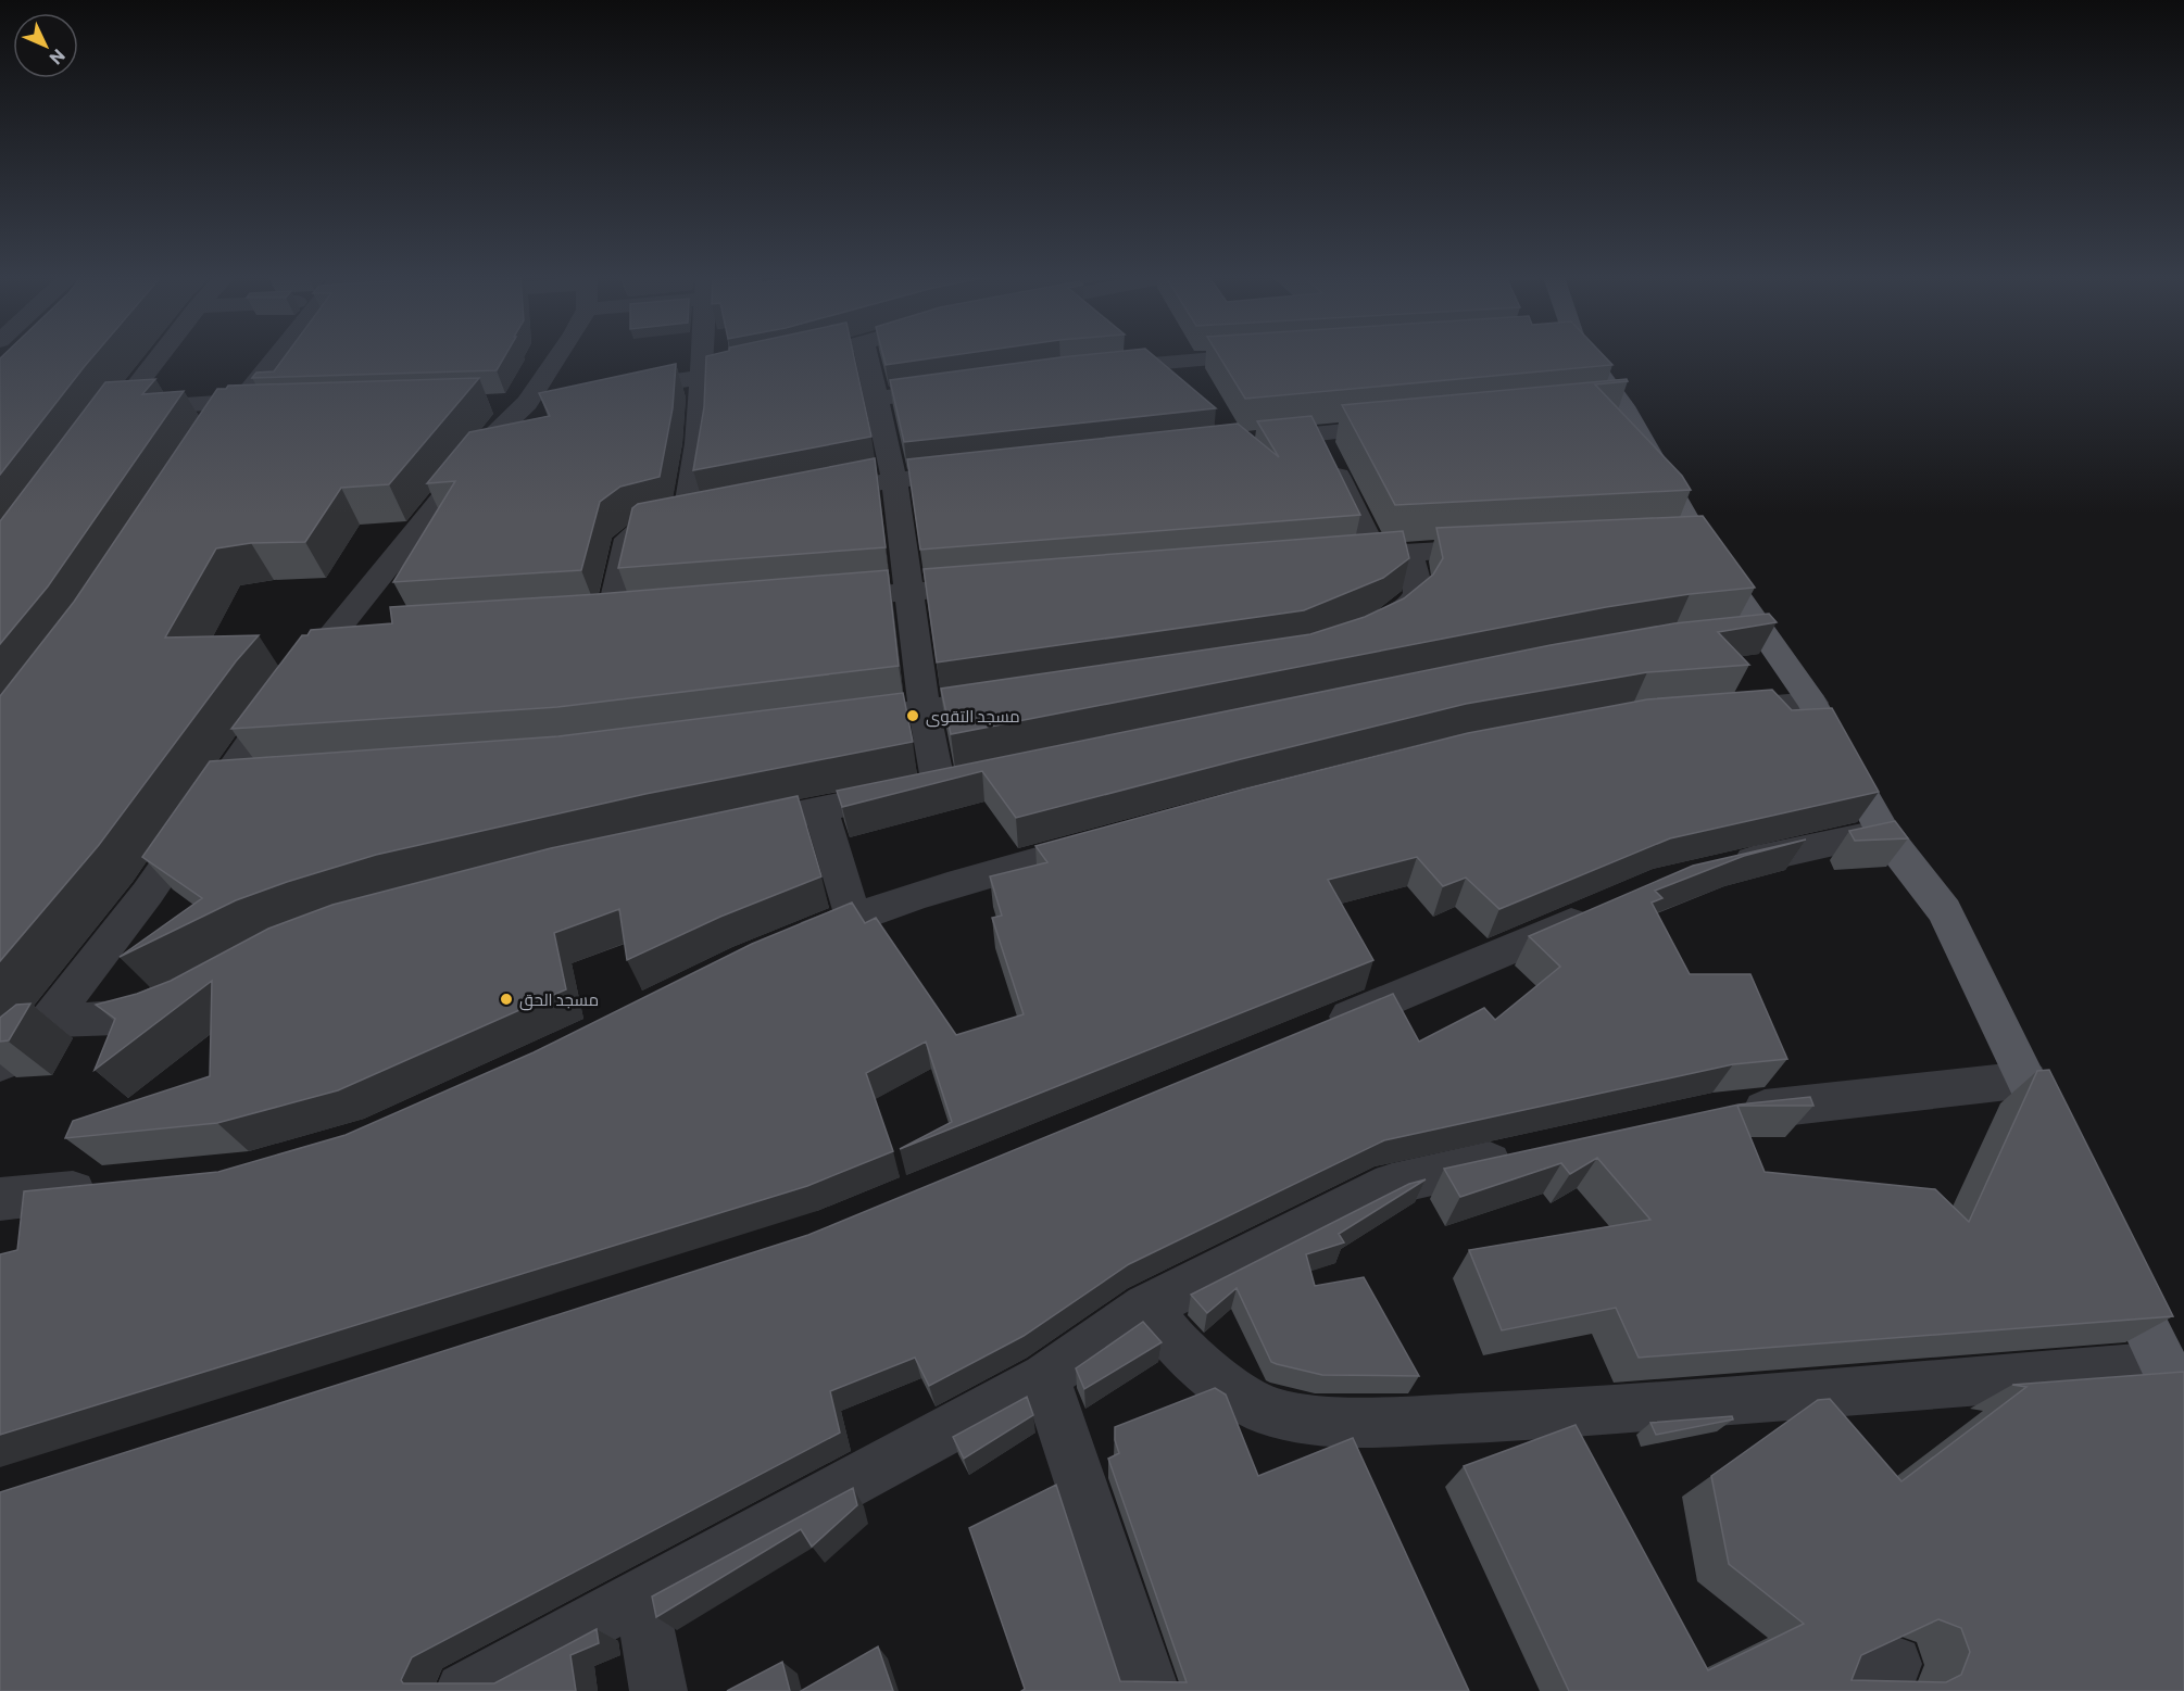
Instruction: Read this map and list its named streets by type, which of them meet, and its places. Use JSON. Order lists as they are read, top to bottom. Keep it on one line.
{"places":["مسجد التقوى","مسجد الحق"],"north":"bottom right"}
